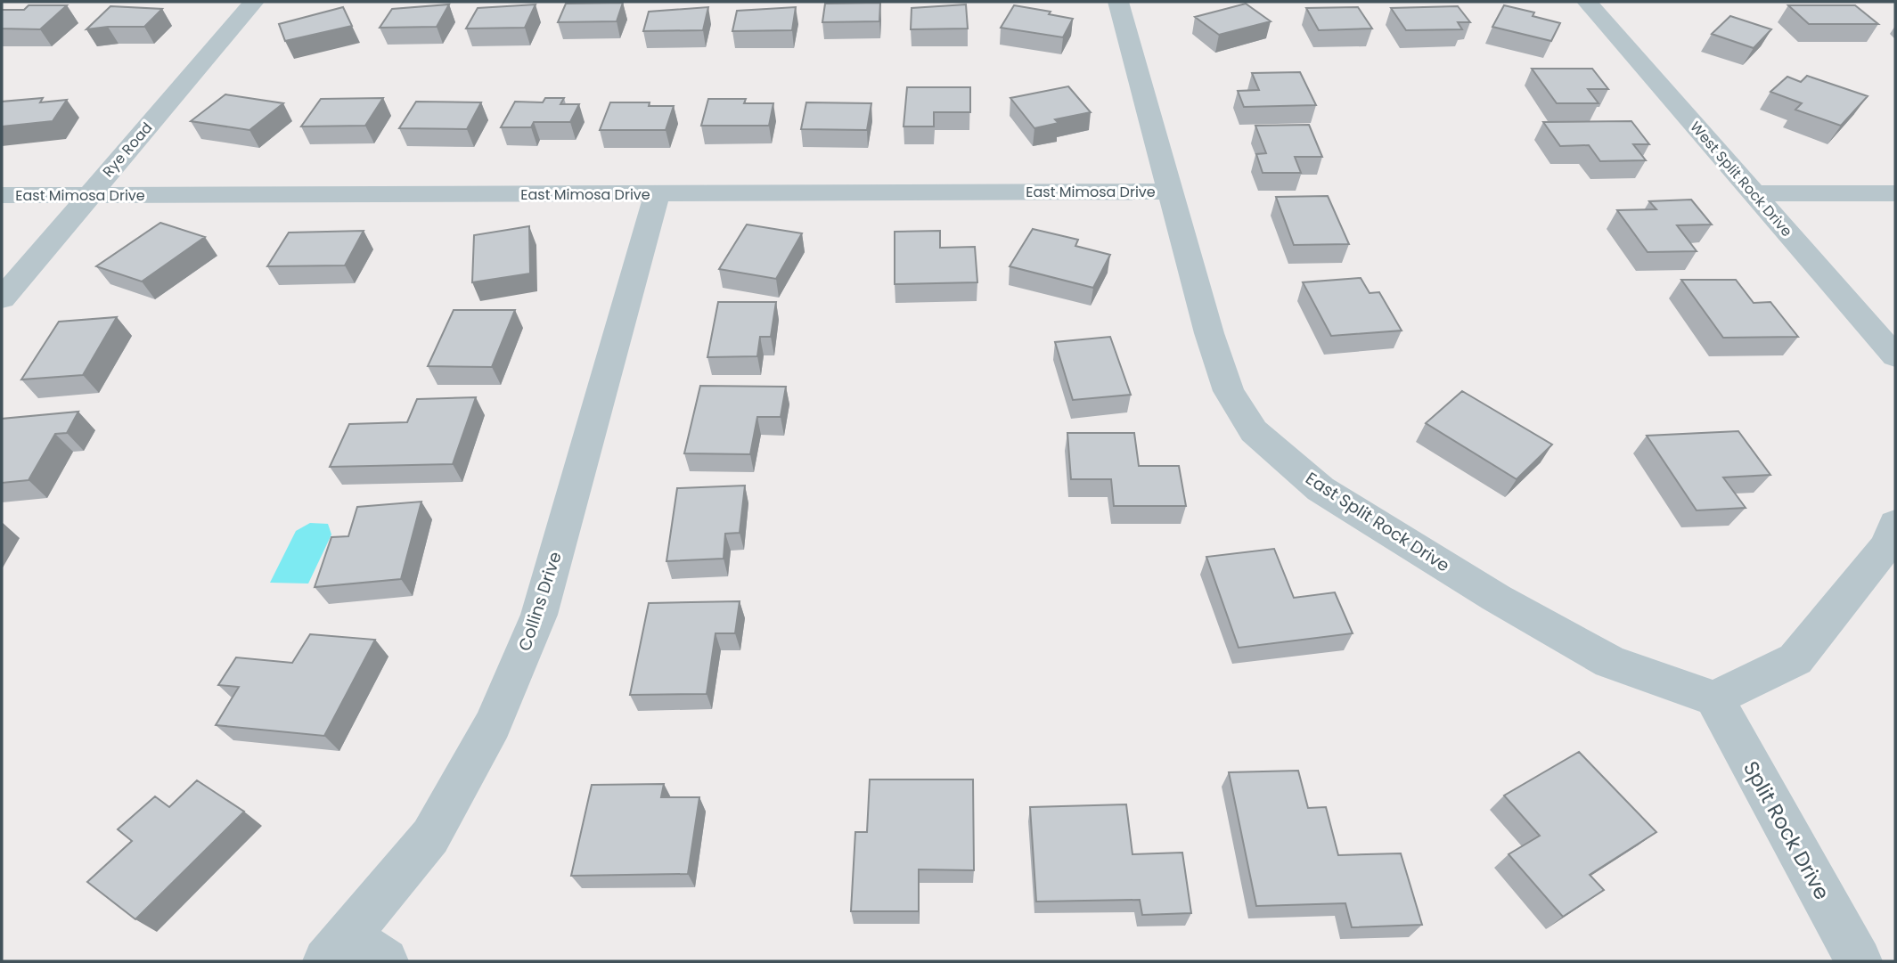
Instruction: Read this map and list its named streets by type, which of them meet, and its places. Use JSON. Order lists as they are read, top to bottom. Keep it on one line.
{"streets":{"street":["Rye Road","West Split Rock Drive","East Mimosa Drive","East Split Rock Drive","Collins Drive","Split Rock Drive"]},"crossings":[["Rye Road","East Mimosa Drive"],["East Mimosa Drive","East Split Rock Drive"],["East Mimosa Drive","Collins Drive"],["East Split Rock Drive","Split Rock Drive"]]}
